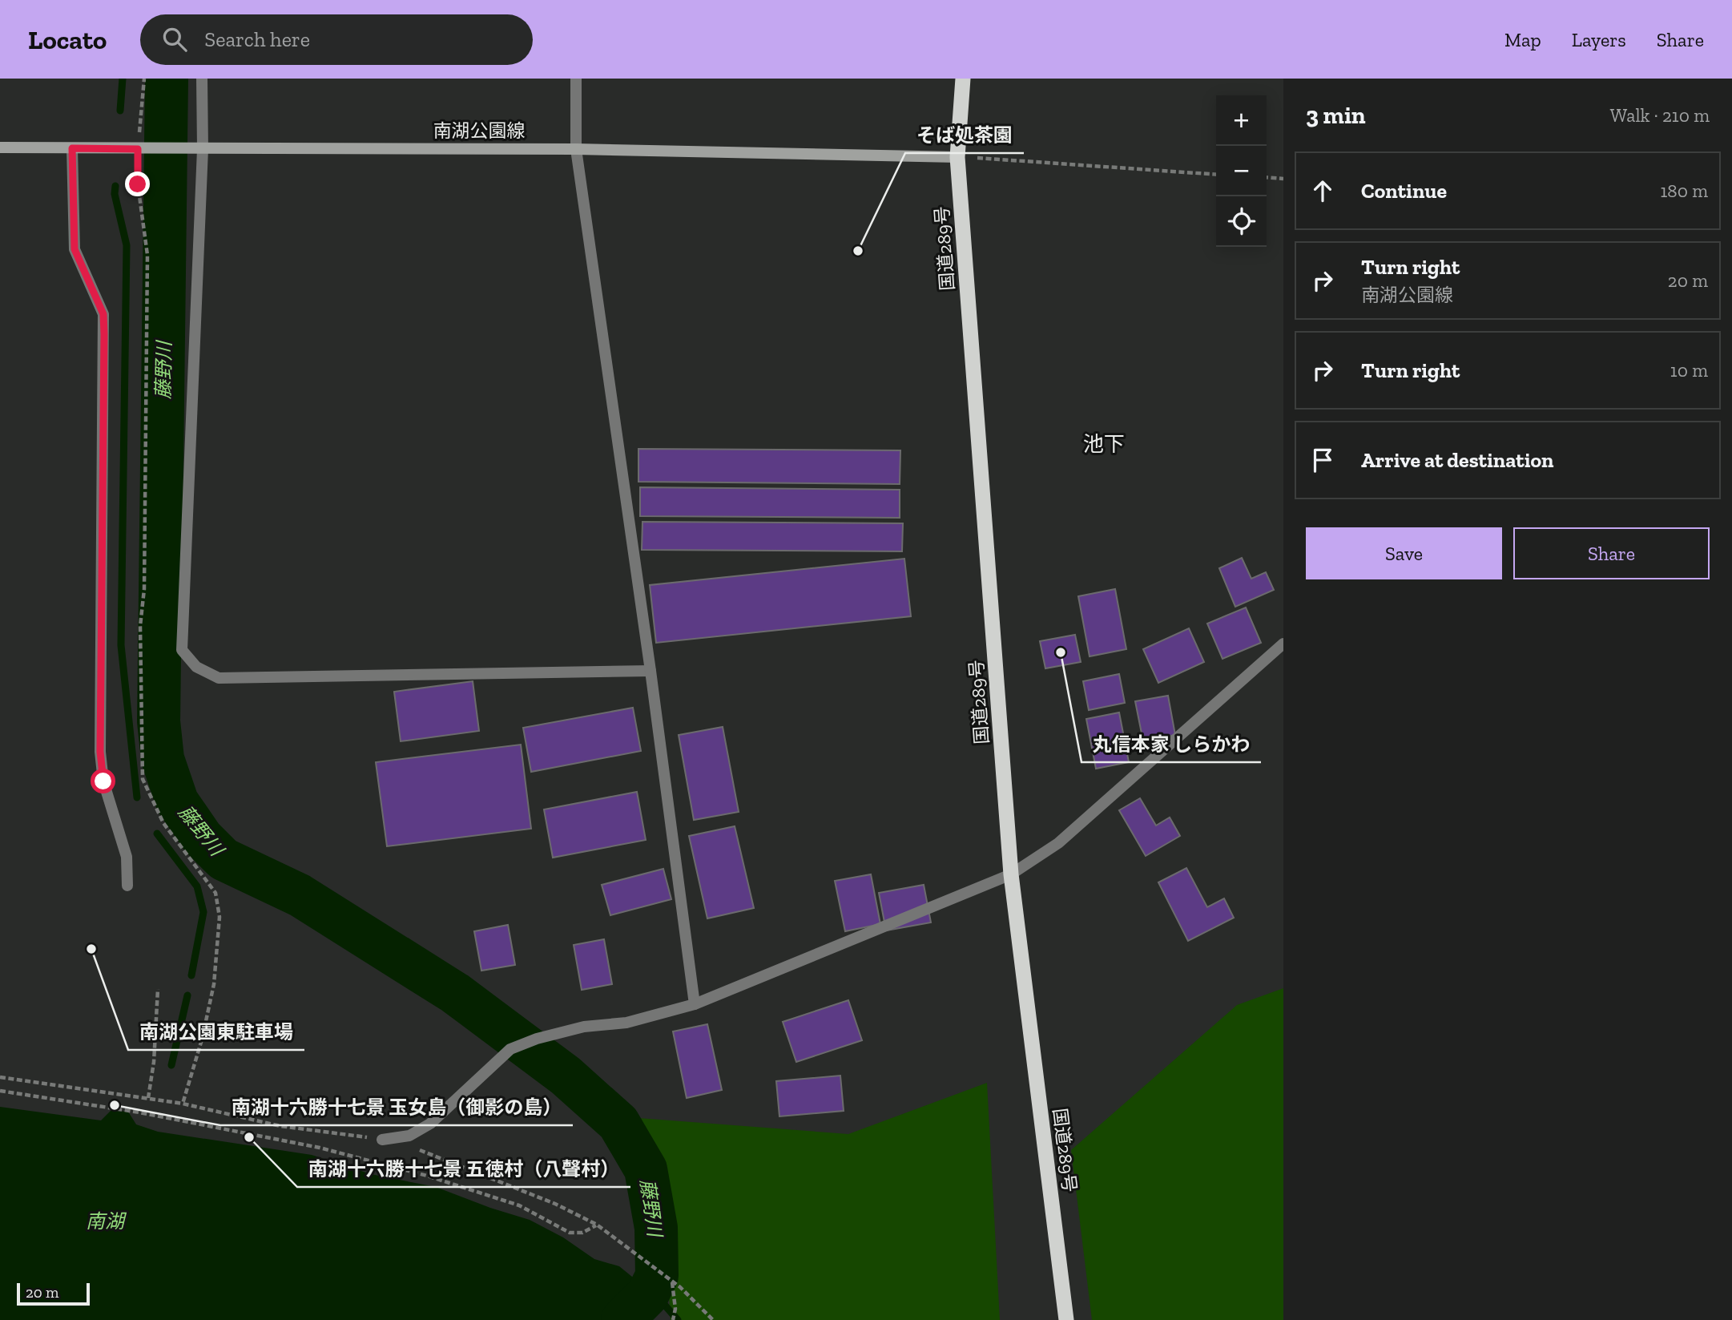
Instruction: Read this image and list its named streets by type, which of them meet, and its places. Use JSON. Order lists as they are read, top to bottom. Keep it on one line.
{"streets":{"highway":["国道289号"],"main road":["南湖公園線"]},"crossings":[["南湖公園線","国道289号"]],"districts":["池下"],"water":["藤野川","南湖"],"places":["そば処茶園","丸信本家 しらかわ","南湖公園東駐車場","南湖十六勝十七景 玉女島（御影の島）","南湖十六勝十七景 五徳村（八聲村）"],"scale_bar":"20 m","page":{"header":"Locato","search":"Search here","nav":["Map","Layers","Share"],"heading":["3 min","Walk · 210 m"],"map_buttons":["+","−"],"list":[["Continue","180 m"],["Turn right","南湖公園線","20 m"],["Turn right","10 m"],"Arrive at destination"],"buttons":["Save","Share"],"scale":"20 m"}}
